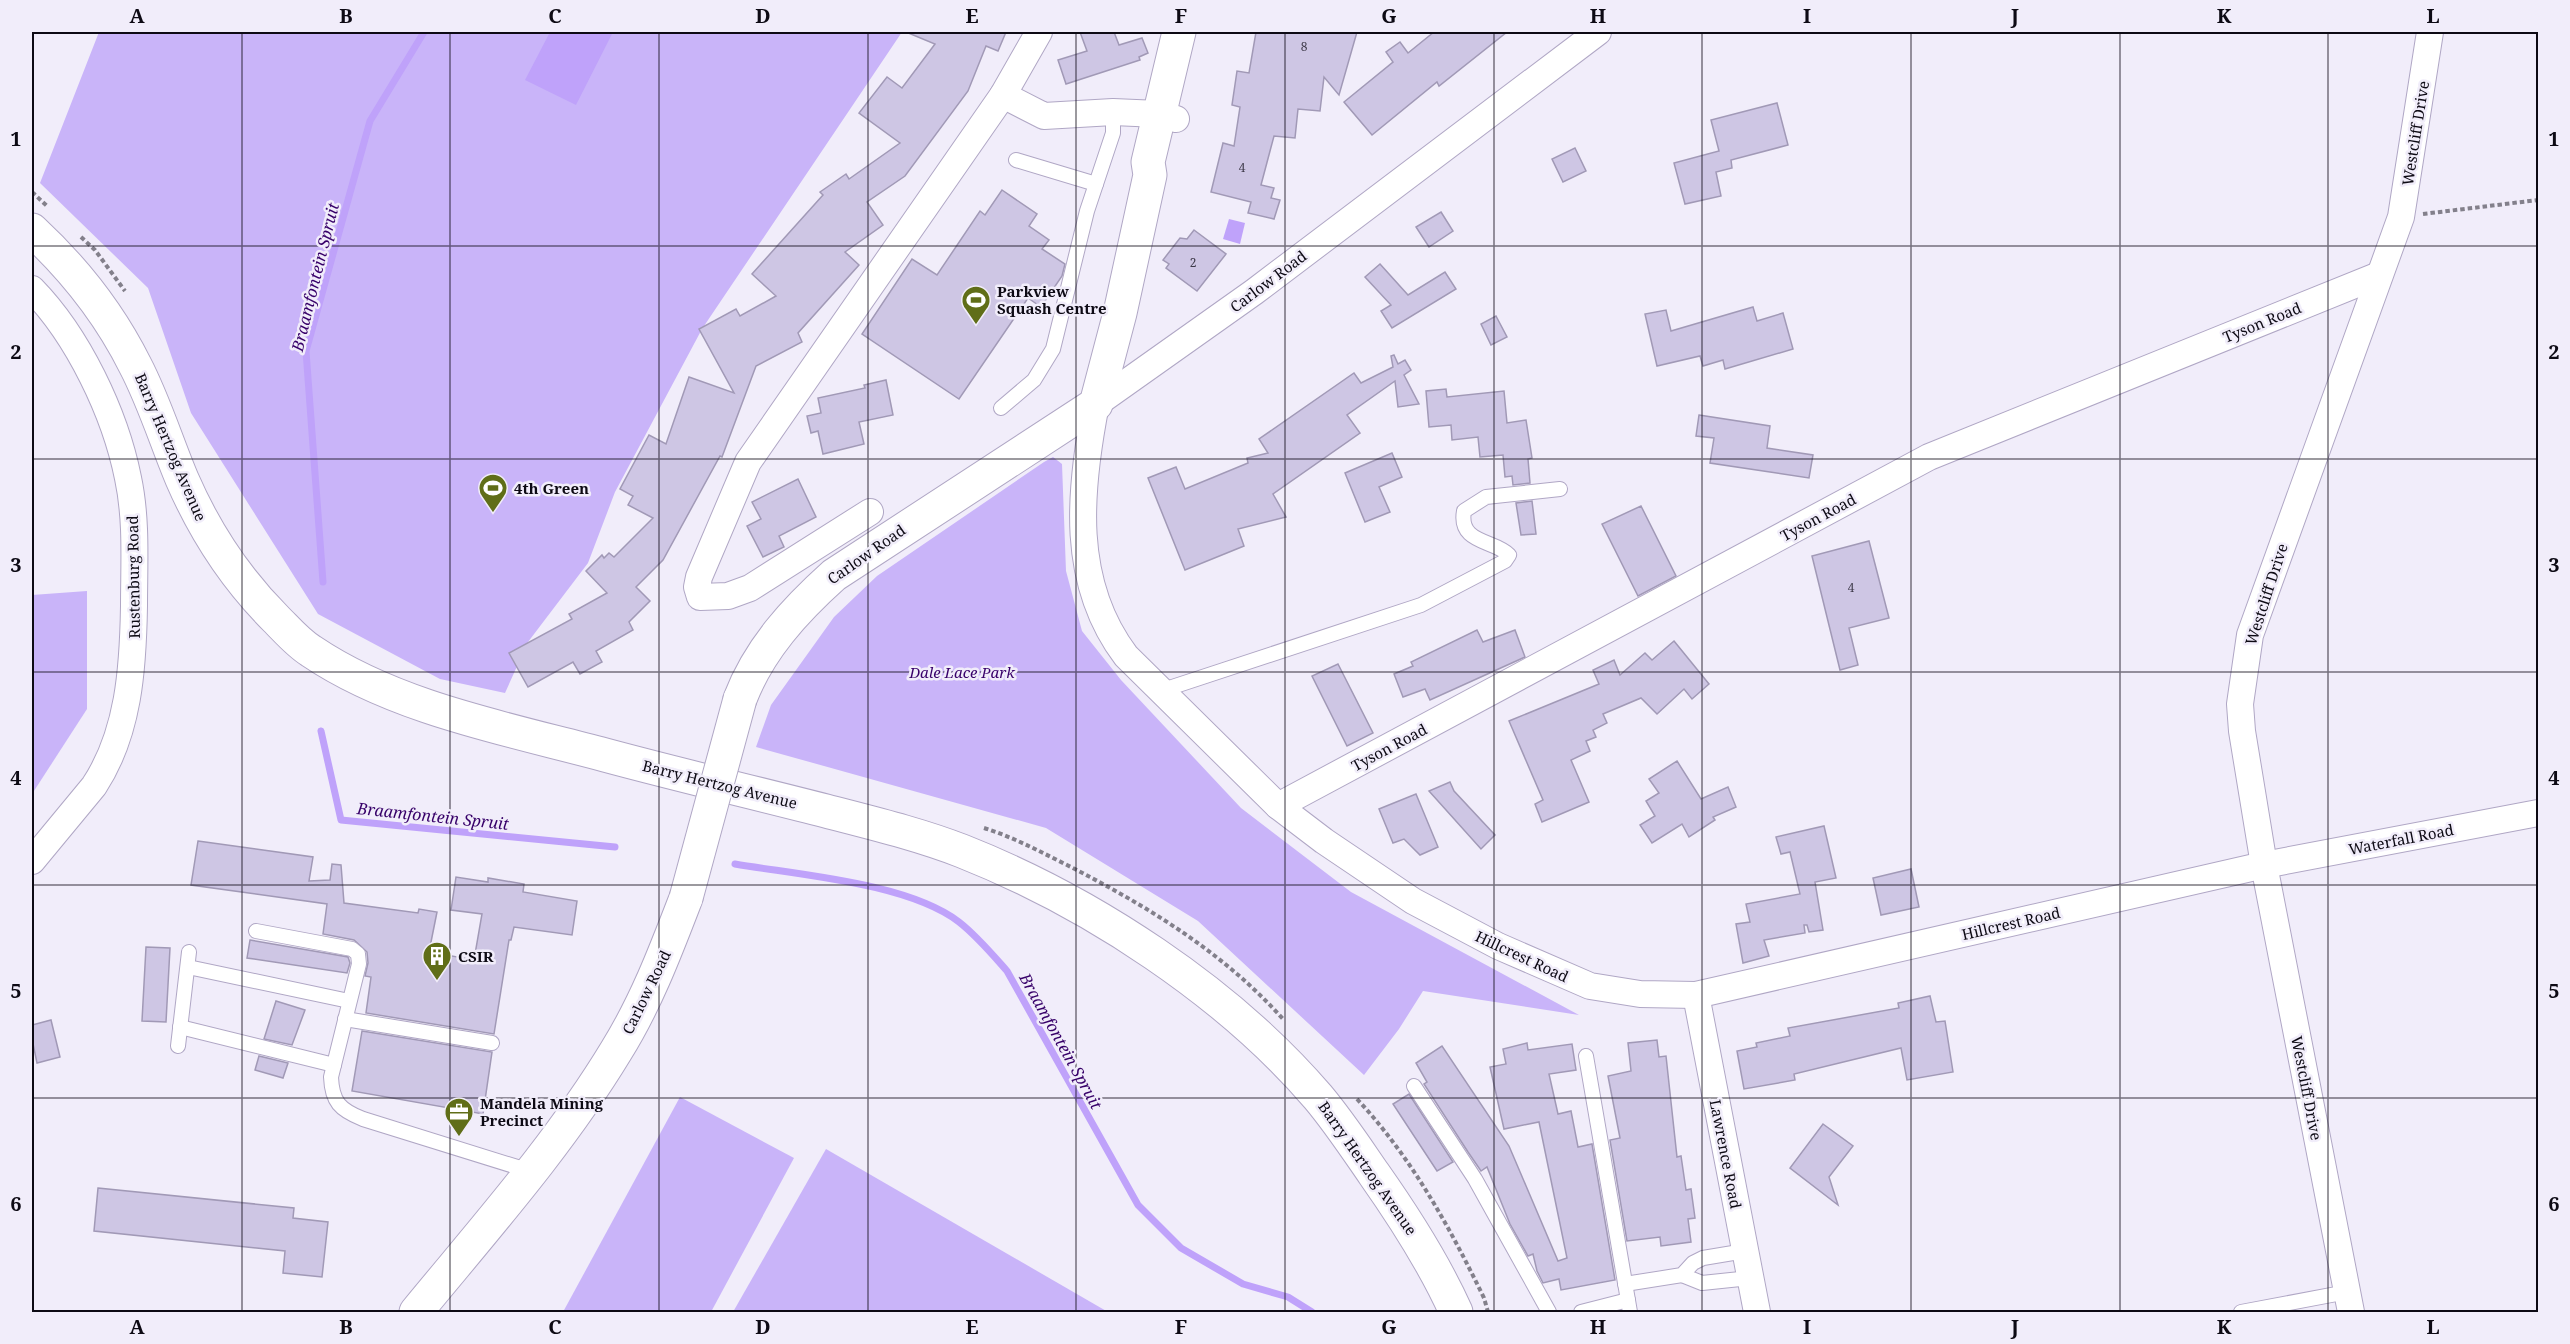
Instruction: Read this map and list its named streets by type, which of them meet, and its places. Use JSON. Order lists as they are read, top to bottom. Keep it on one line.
{"streets":{"main road":["Carlow Road","Barry Hertzog Avenue"],"street":["Westcliff Drive","Tyson Road","Rustenburg Road","Waterfall Road","Hillcrest Road","Lawrence Road"]},"crossings":[["Westcliff Drive","Tyson Road"],["Westcliff Drive","Waterfall Road"],["Westcliff Drive","Hillcrest Road"],["Carlow Road","Hillcrest Road"],["Tyson Road","Hillcrest Road"],["Waterfall Road","Hillcrest Road"],["Hillcrest Road","Lawrence Road"]],"water":["Braamfontein Spruit"],"parks":["Dale Lace Park"],"places":{"sports":["Parkview Squash Centre","4th Green"],"building":["CSIR"],"office":["Mandela Mining Precinct"]},"house_numbers":["8","4","2","4"],"grid":{"columns":["A","B","C","D","E","F","G","H","I","J","K","L"],"rows":["1","2","3","4","5","6"]}}
